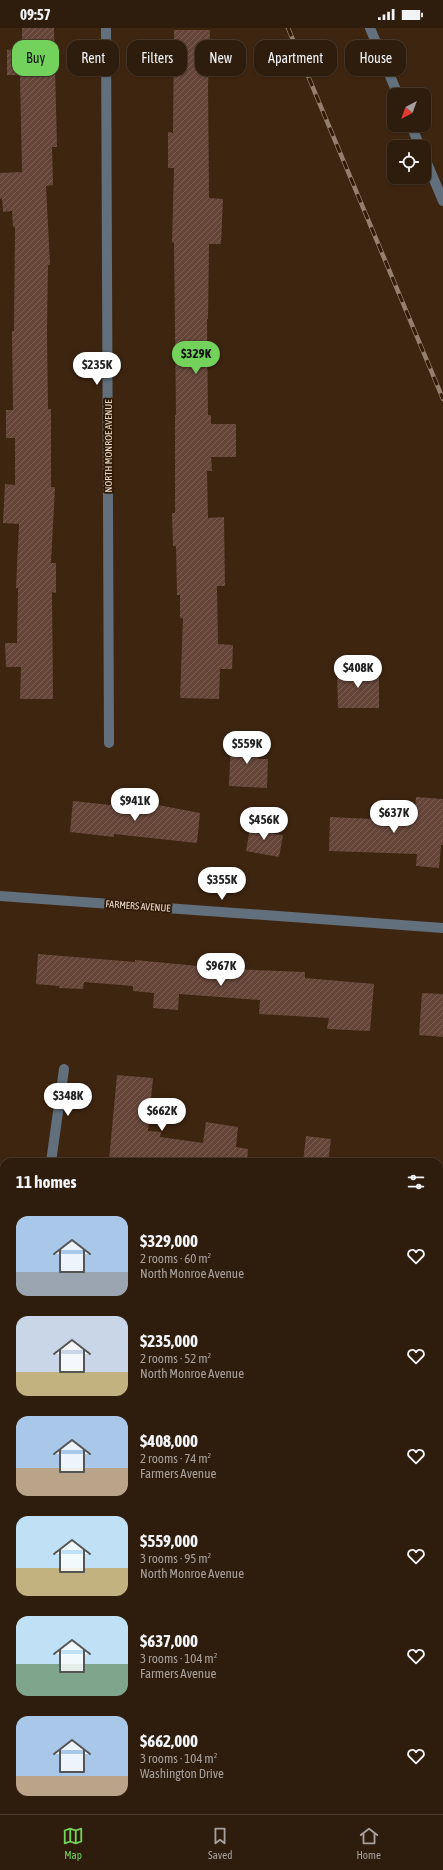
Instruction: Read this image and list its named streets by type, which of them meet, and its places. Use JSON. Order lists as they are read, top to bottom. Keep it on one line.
{"streets":{"street":["NORTH MONROE AVENUE","FARMERS AVENUE"]},"north":"bottom left","page":{"status":"09:57","chip":["Buy","Rent","Filters","New","Apartment","House"],"price":["$329K","$235K","$408K","$559K","$941K","$637K","$456K","$355K","$967K","$348K","$662K"],"heading":"11 homes","list":[{"name":"$329,000","note":"2 rooms · 60 m² · North Monroe Avenue"},{"name":"$235,000","note":"2 rooms · 52 m² · North Monroe Avenue"},{"name":"$408,000","note":"2 rooms · 74 m² · Farmers Avenue"},{"name":"$559,000","note":"3 rooms · 95 m² · North Monroe Avenue"},{"name":"$637,000","note":"3 rooms · 104 m² · Farmers Avenue"},{"name":"$662,000","note":"3 rooms · 104 m² · Washington Drive"}],"tabs":["Map","Saved","Home"]}}
